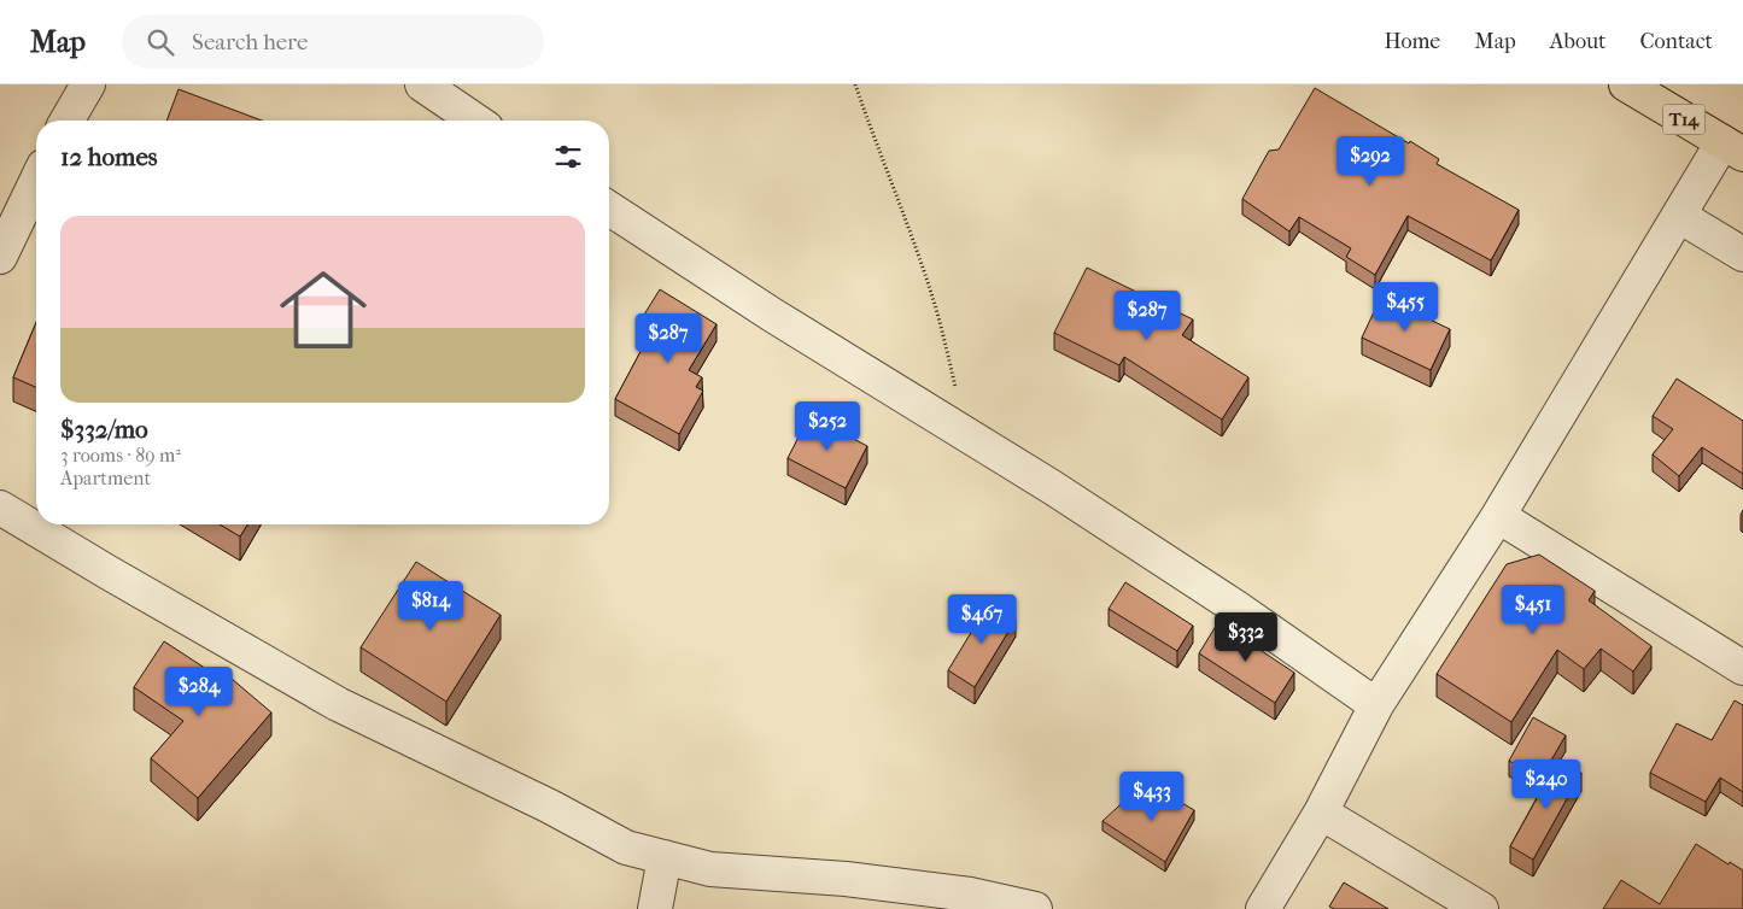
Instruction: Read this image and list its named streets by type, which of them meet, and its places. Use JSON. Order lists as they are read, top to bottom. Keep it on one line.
{"streets":{"highway":["T14"]},"page":{"header":"Map","search":"Search here","nav":["Home","Map","About","Contact"],"heading":"12 homes","price":["$292","$455","$287","$287","$252","$814","$451","$467","$332","$284","$240","$433"],"list":[{"name":"$332/mo","note":"3 rooms · 89 m² · Apartment"}]}}
